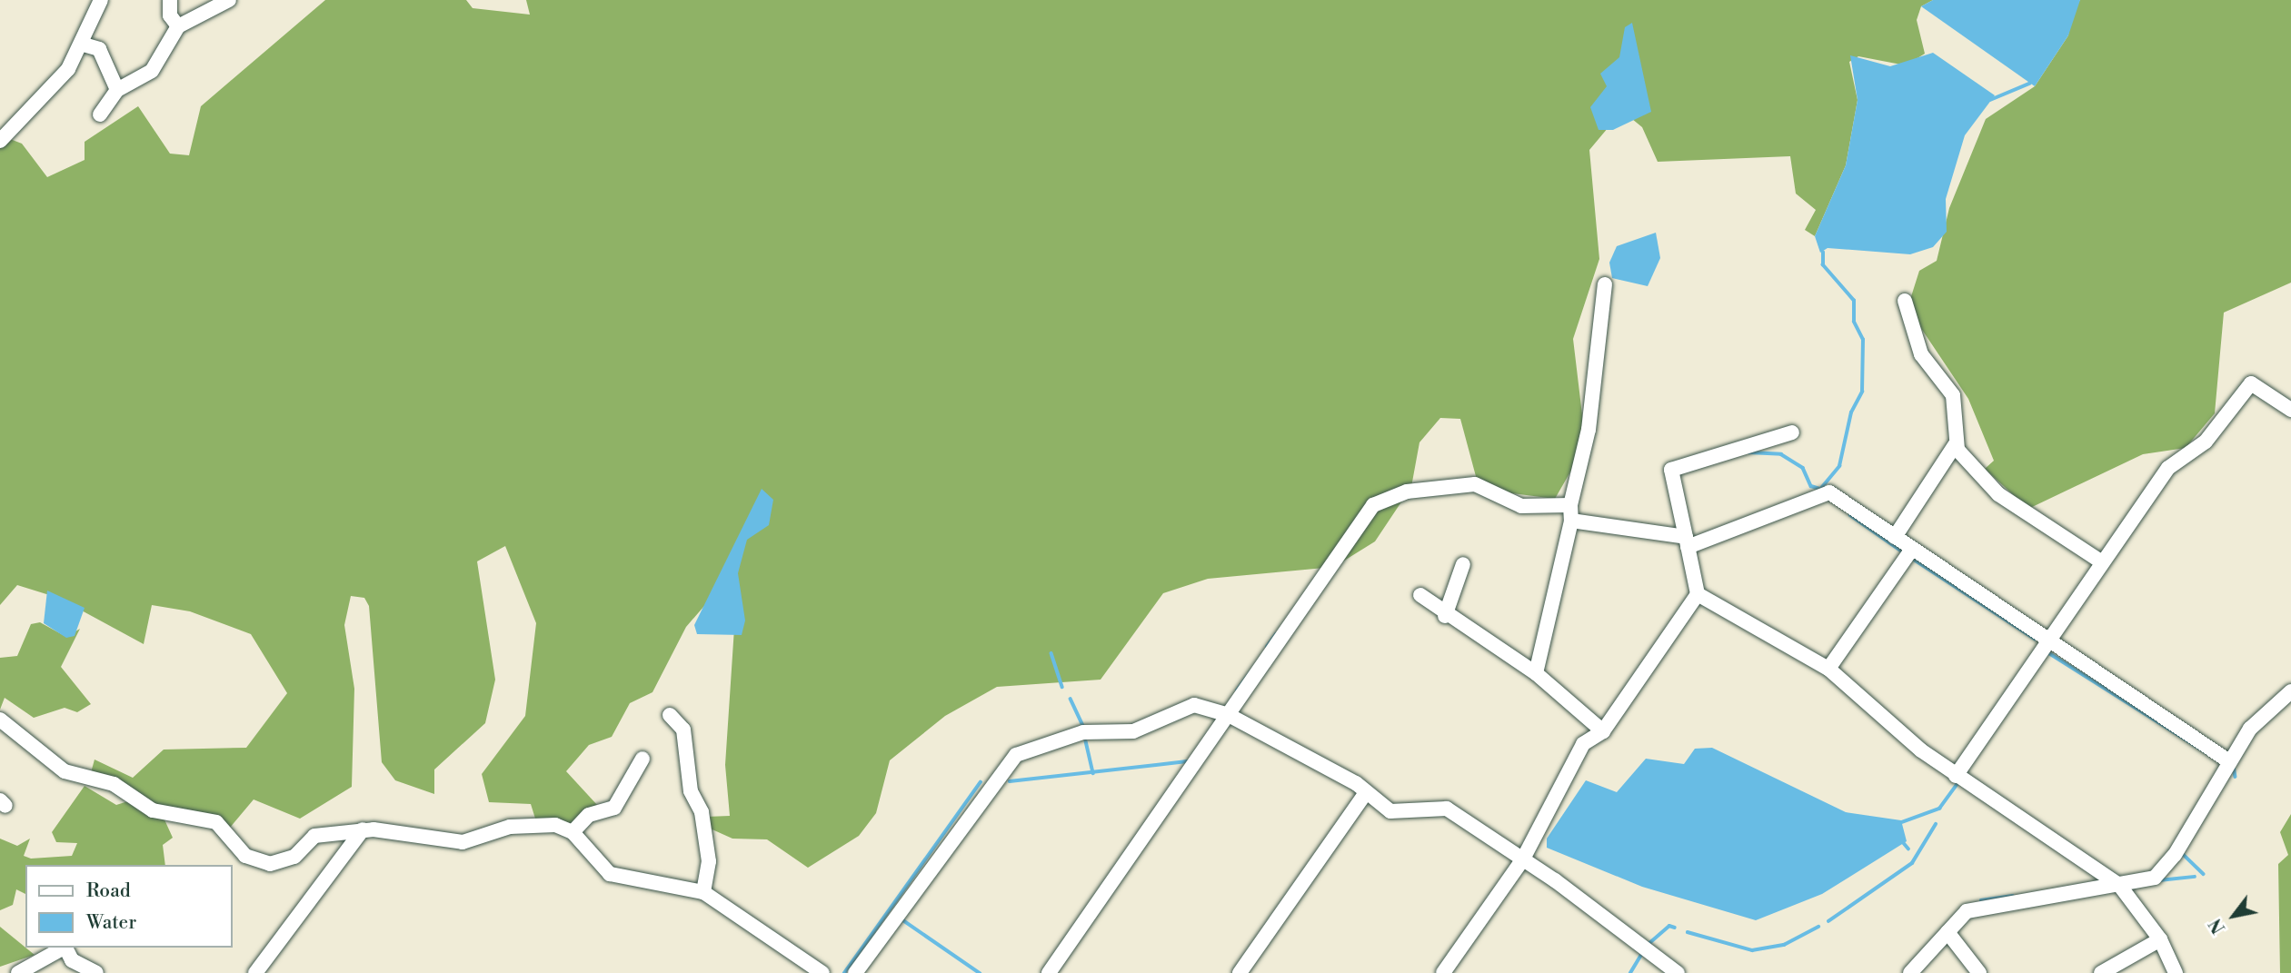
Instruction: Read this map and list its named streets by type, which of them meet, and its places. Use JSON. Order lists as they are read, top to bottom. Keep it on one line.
{"legend":["Road","Water"],"north":"bottom left"}
